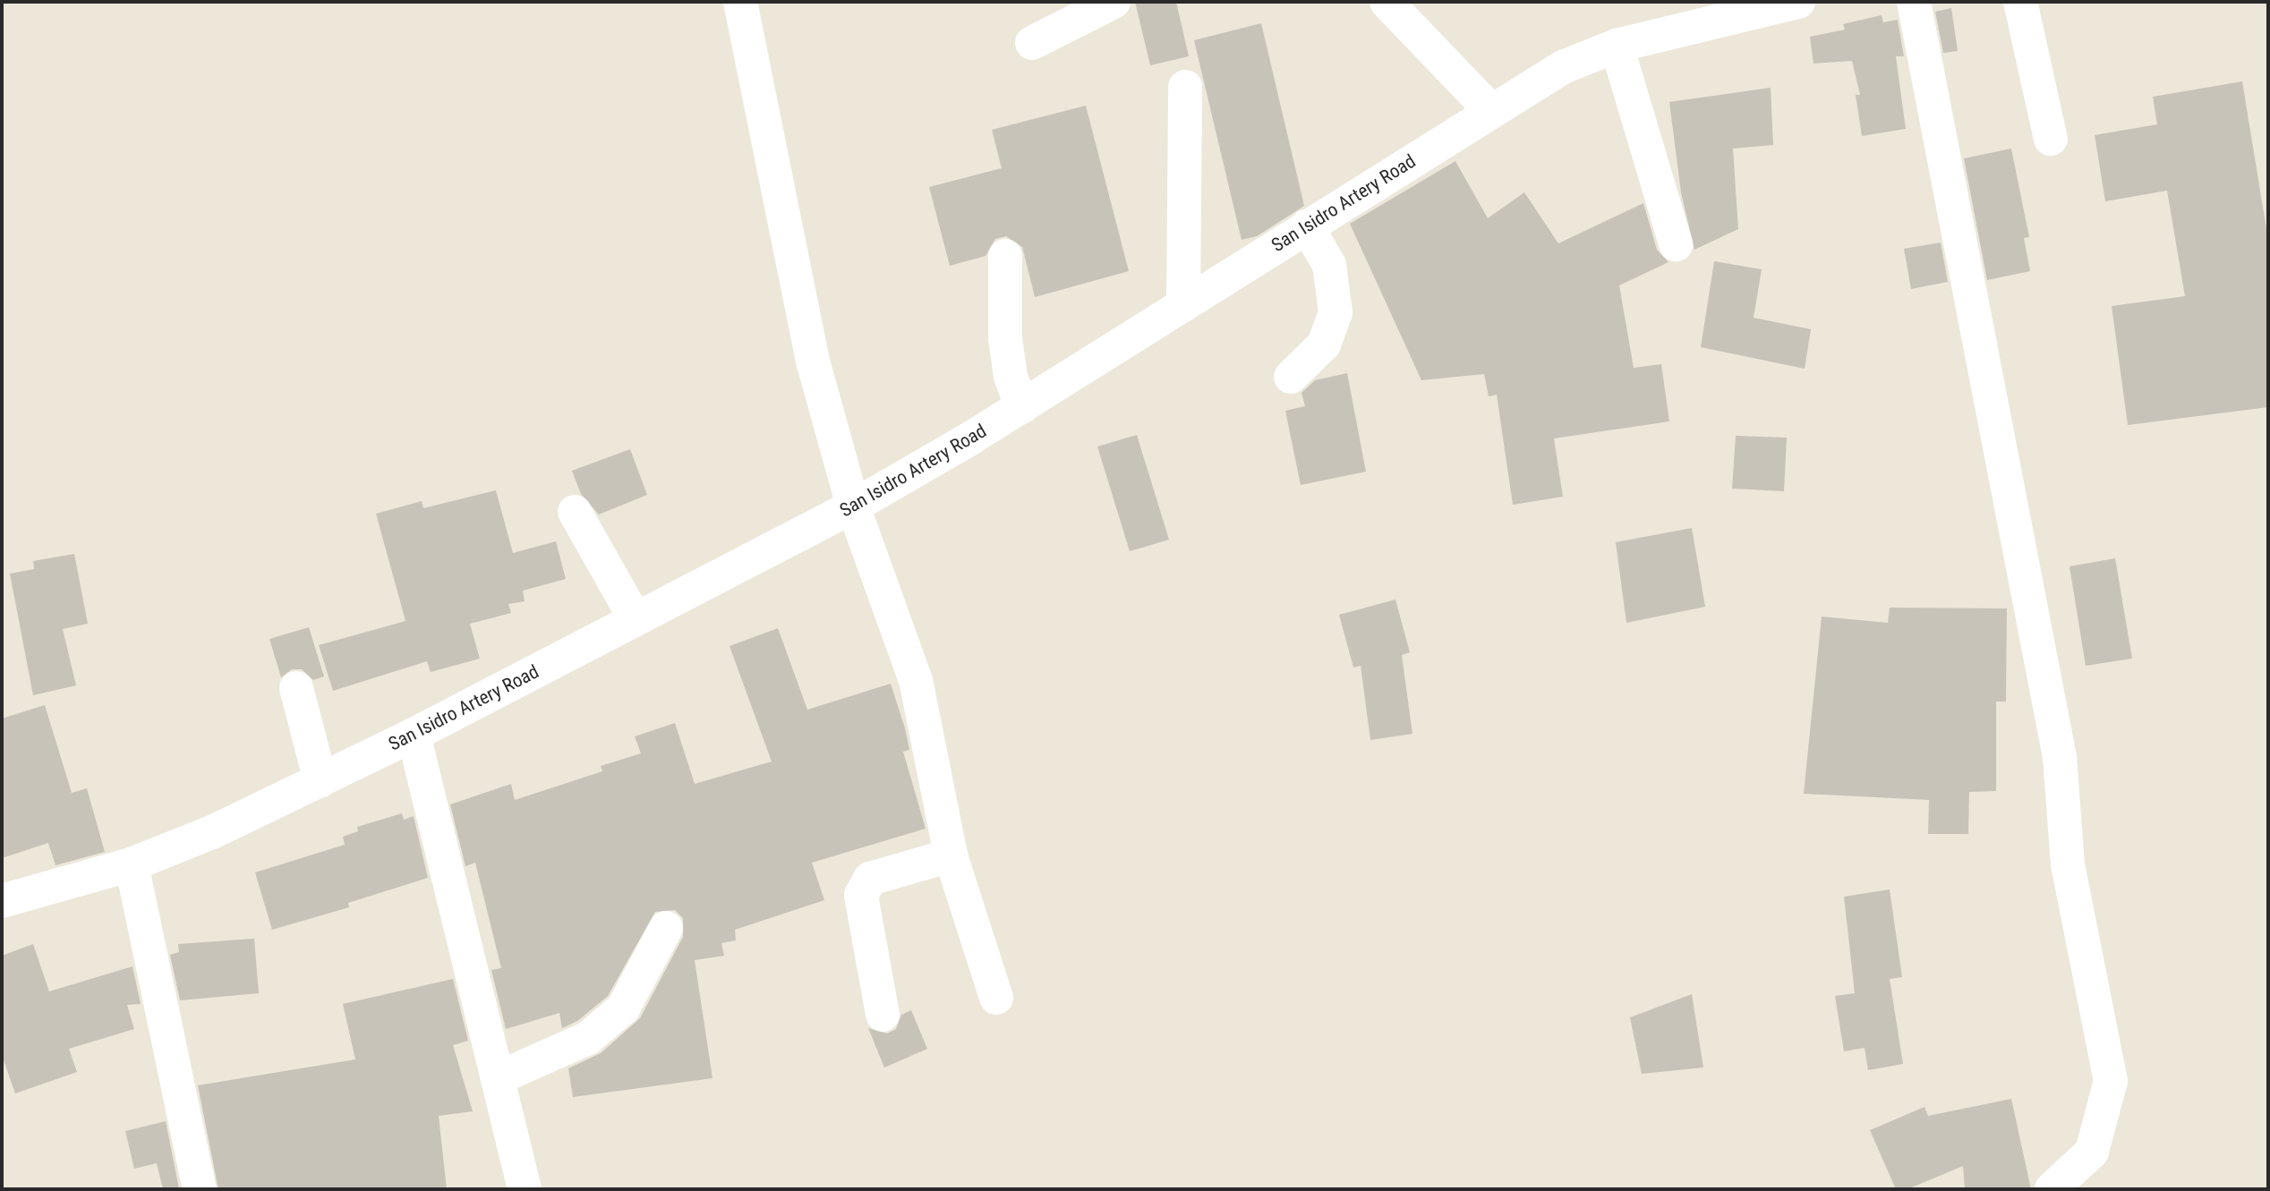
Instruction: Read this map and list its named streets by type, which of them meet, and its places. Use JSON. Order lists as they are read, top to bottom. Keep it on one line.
{"streets":{"street":["San Isidro Artery Road"]}}
